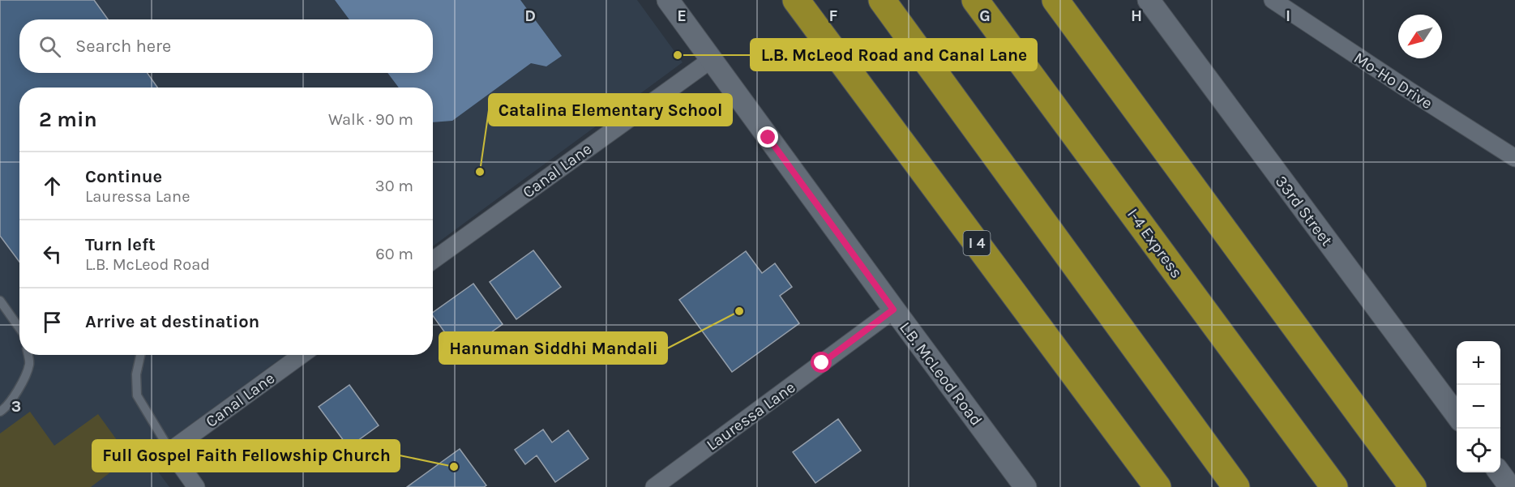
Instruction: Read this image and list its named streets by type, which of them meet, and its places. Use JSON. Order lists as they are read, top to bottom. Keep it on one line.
{"streets":{"highway":["I 4","I-4 Express"],"street":["Mo-Ho Drive","Canal Lane","33rd Street","L.B. McLeod Road","Lauressa Lane"]},"crossings":[["Canal Lane","L.B. McLeod Road"],["L.B. McLeod Road","Lauressa Lane"]],"places":["L.B. McLeod Road and Canal Lane","Catalina Elementary School","Hanuman Siddhi Mandali","Full Gospel Faith Fellowship Church"],"north":"bottom left","page":{"search":"Search here","heading":["2 min","Walk · 90 m"],"list":[["Continue","Lauressa Lane","30 m"],["Turn left","L.B. McLeod Road","60 m"],"Arrive at destination"],"map_buttons":["+","−"]},"grid":{"columns":["D","E","F","G","H","I"],"rows":["3"]}}
